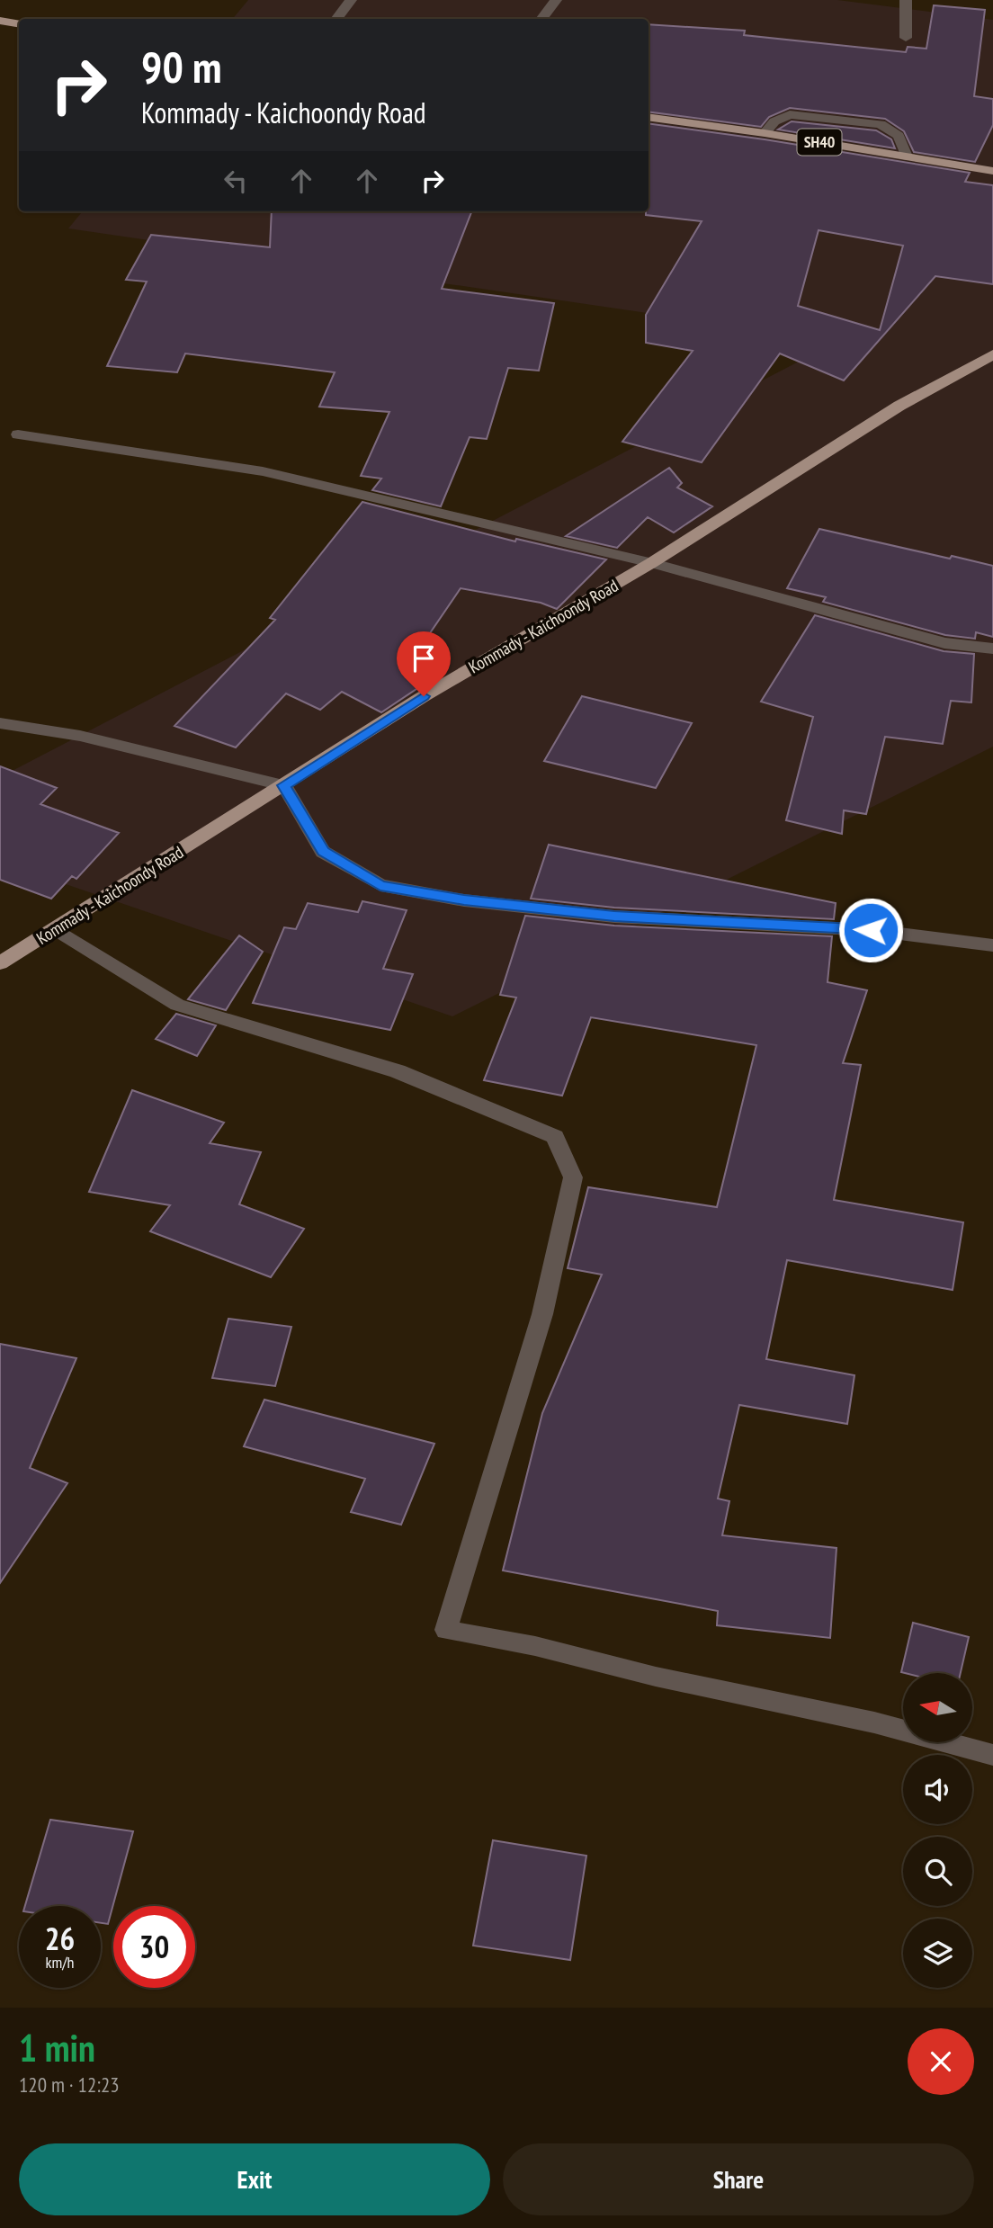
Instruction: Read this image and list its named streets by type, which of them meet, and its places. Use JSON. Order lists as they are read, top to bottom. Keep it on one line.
{"streets":{"main road":["SH40","Kommady - Kaichoondy Road"]},"north":"left","page":{"turn":["90 m","Kommady - Kaichoondy Road"],"speed":"26 km/h","limit":"30","heading":["1 min","120 m · 12:23"],"buttons":["Exit","Share"]}}
